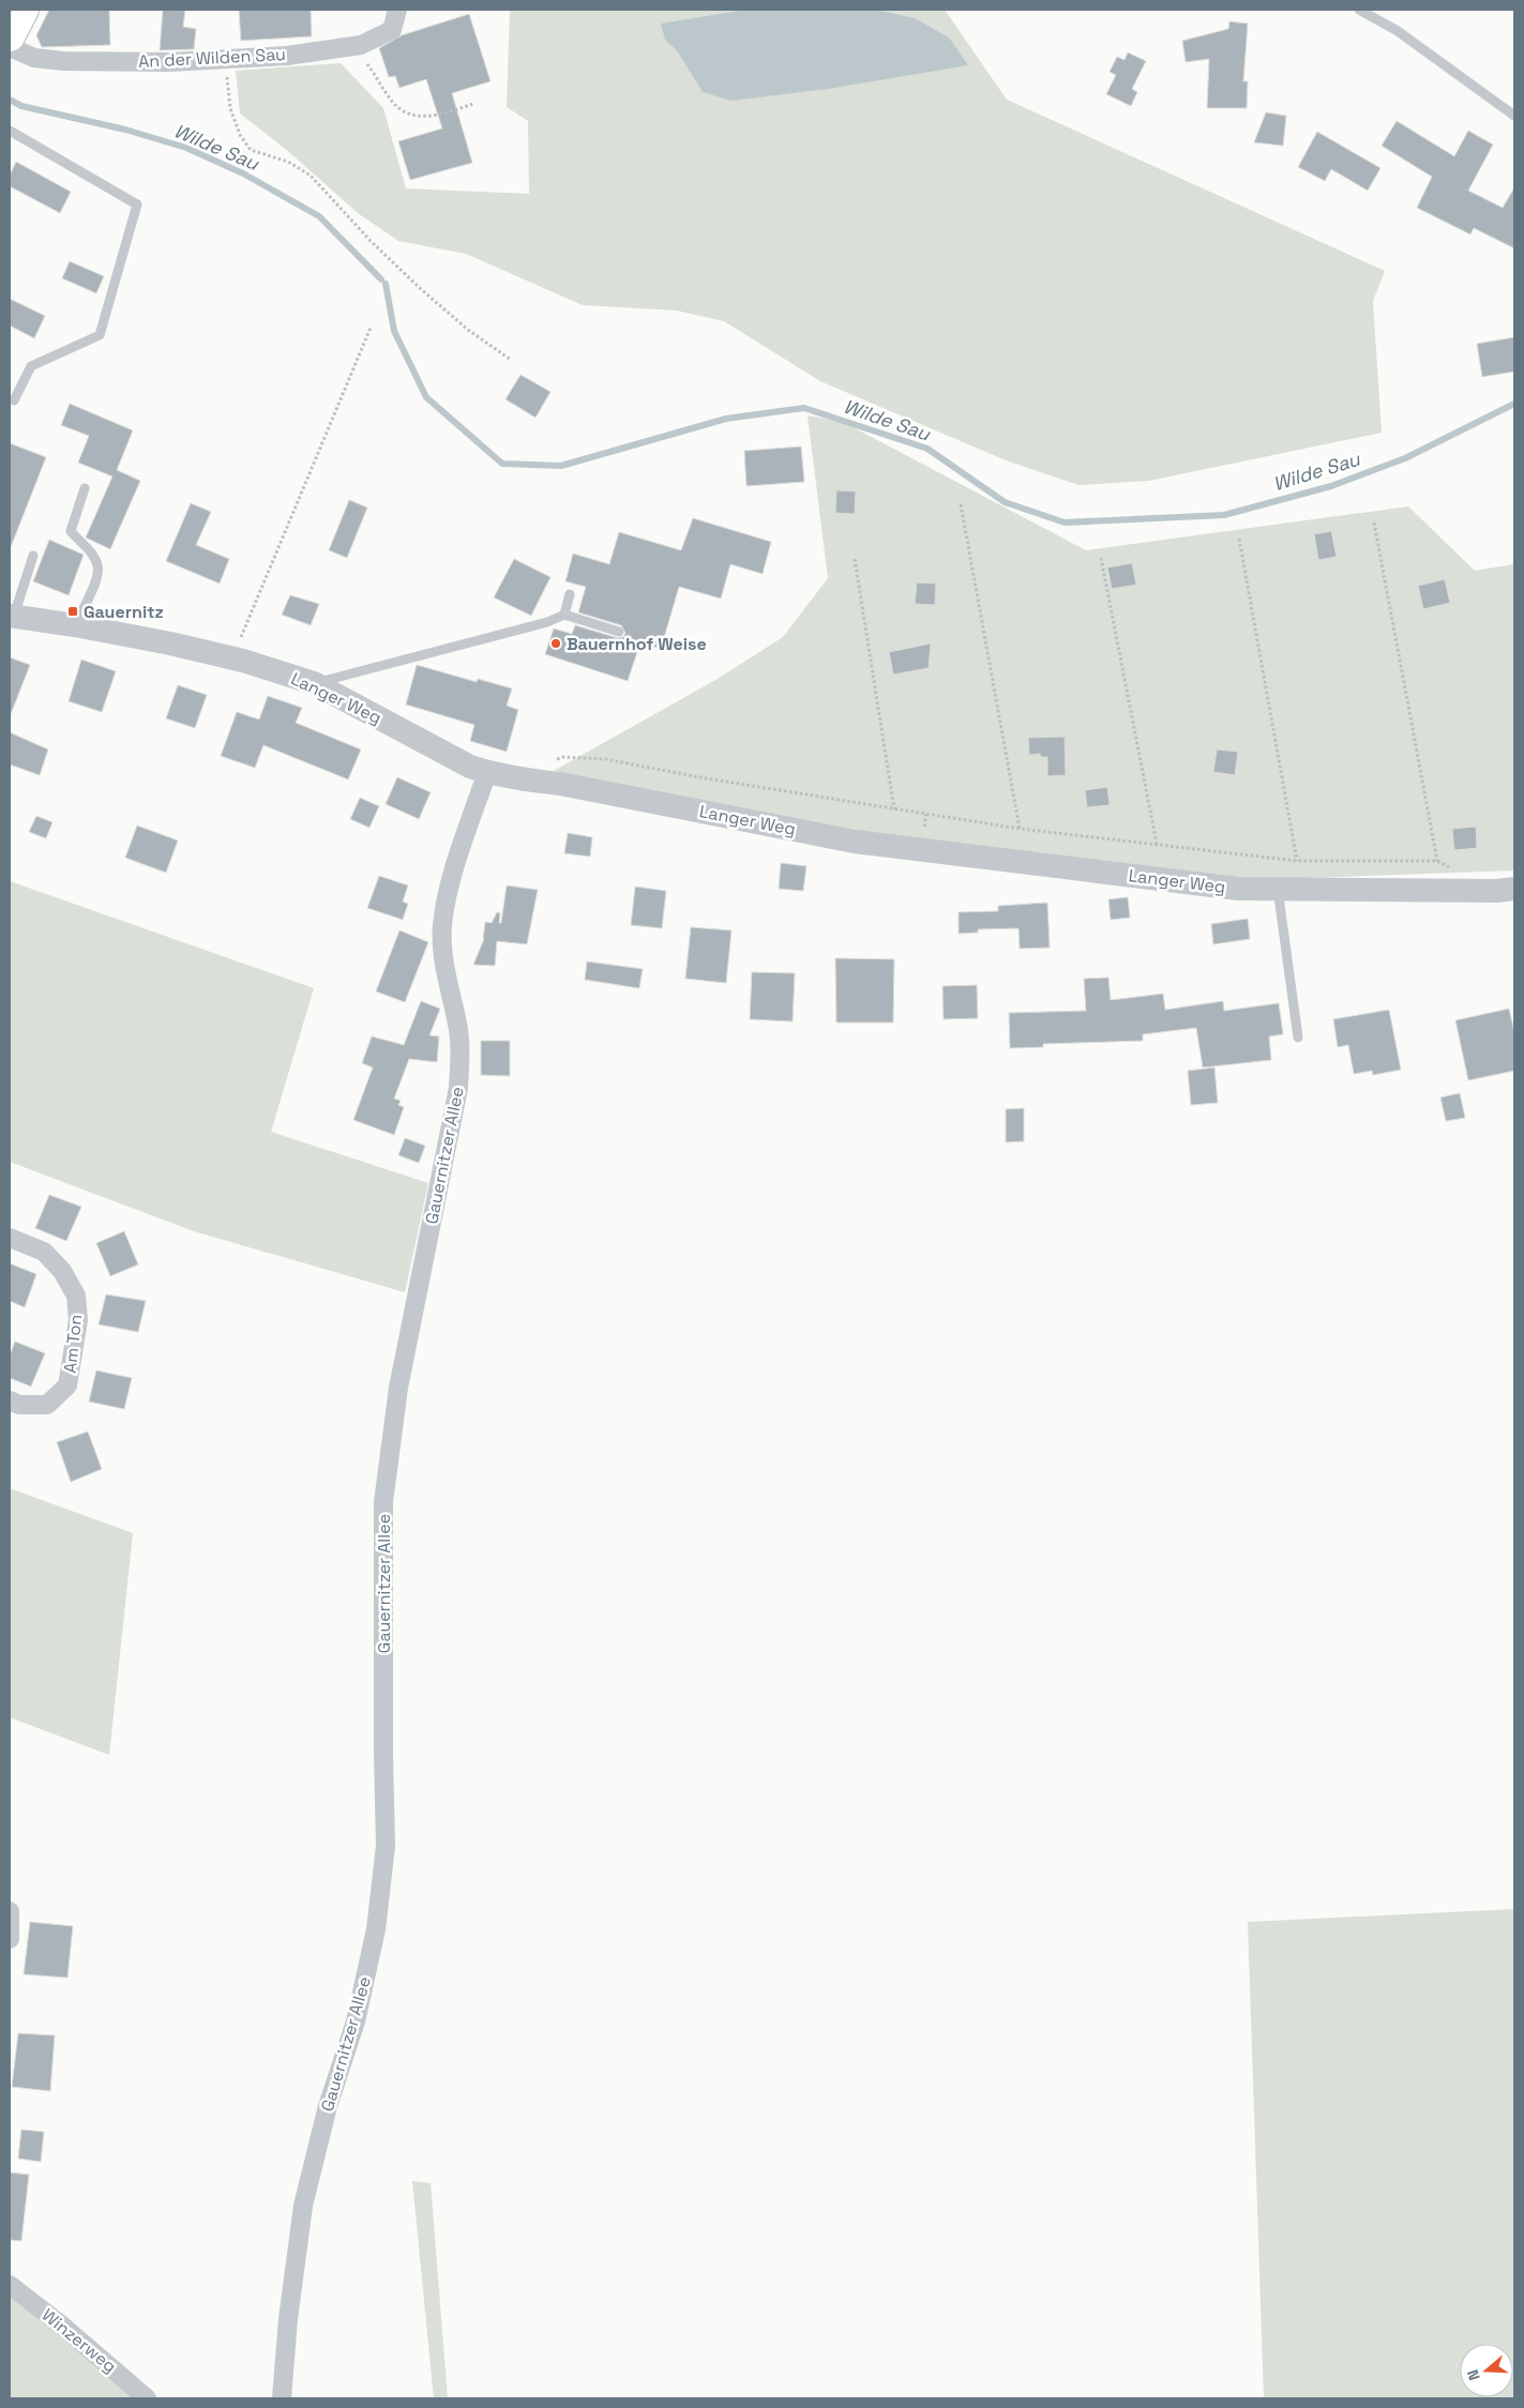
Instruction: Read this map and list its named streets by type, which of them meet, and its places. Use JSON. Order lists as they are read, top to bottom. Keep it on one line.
{"streets":{"street":["An der Wilden Sau","Langer Weg","Gauernitzer Allee","Am Ton","Winzerweg"]},"crossings":[["Langer Weg","Gauernitzer Allee"]],"water":["Wilde Sau"],"places":{"transit":["Gauernitz"],"other":["Bauernhof Weise"]},"north":"left"}
